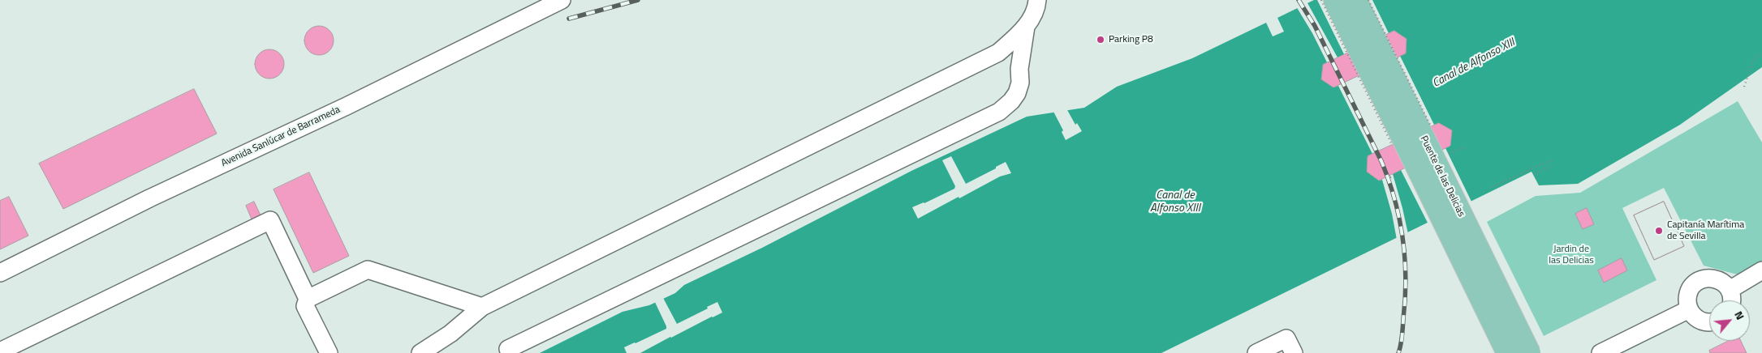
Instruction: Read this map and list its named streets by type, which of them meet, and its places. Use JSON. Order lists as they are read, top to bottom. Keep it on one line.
{"streets":{"main road":["Puente de las Delicias"],"street":["Avenida Sanlúcar de Barrameda"]},"water":["Canal de Alfonso XIII"],"parks":["Jardin de las Delicias"],"places":["Parking P8","Capitanía Marítima de Sevilla"],"north":"top right"}
